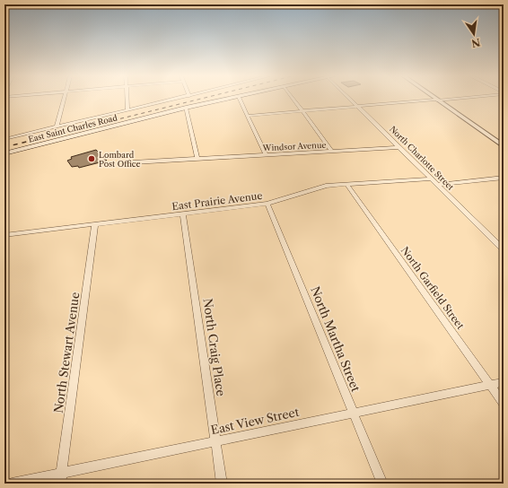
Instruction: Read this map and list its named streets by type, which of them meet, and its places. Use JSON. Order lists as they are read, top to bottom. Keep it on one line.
{"streets":{"main road":["East Saint Charles Road"],"street":["Windsor Avenue","North Charlotte Street","East Prairie Avenue","North Garfield Street","North Martha Street","North Craig Place","North Stewart Avenue","East View Street"]},"crossings":[["Windsor Avenue","North Charlotte Street"],["North Charlotte Street","East Prairie Avenue"],["East Prairie Avenue","North Garfield Street"],["East Prairie Avenue","North Martha Street"],["East Prairie Avenue","North Craig Place"],["East Prairie Avenue","North Stewart Avenue"],["North Garfield Street","East View Street"],["North Martha Street","East View Street"],["North Craig Place","East View Street"],["North Stewart Avenue","East View Street"]],"places":["Lombard Post Office"],"north":"bottom"}
